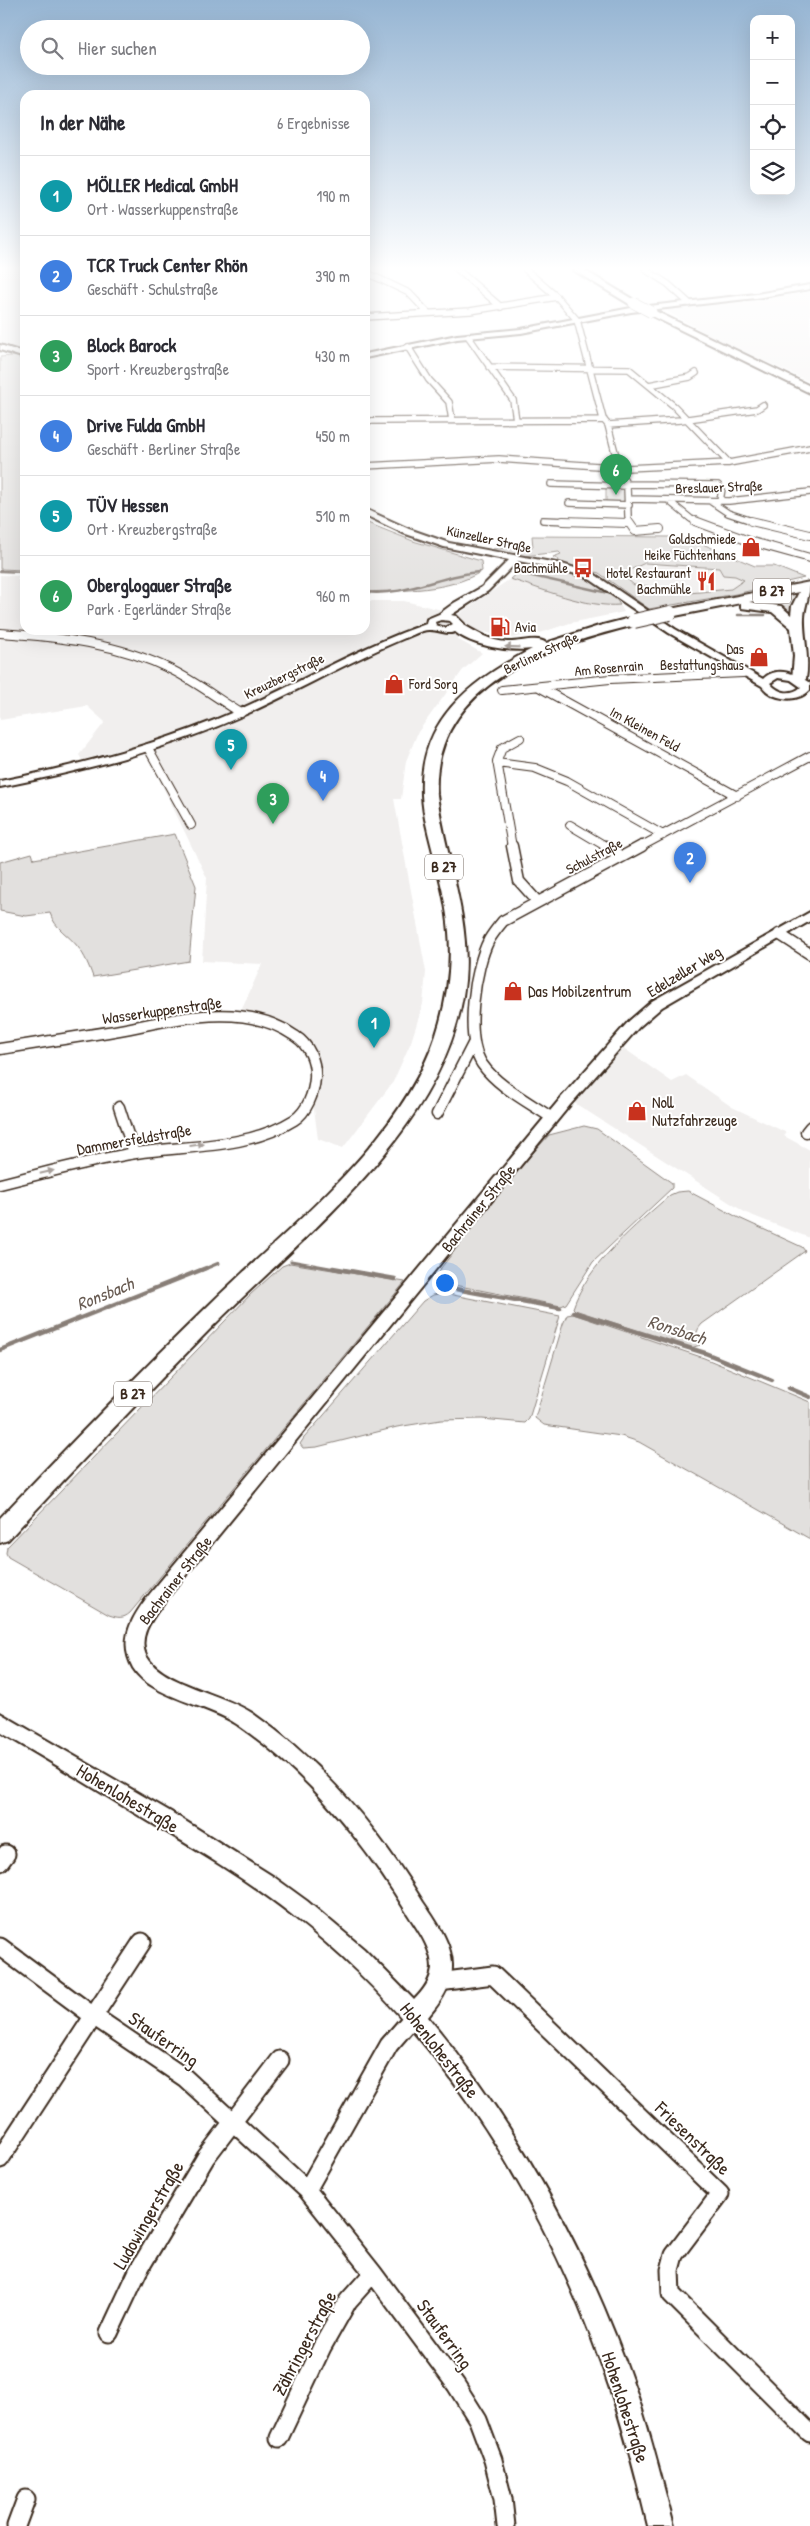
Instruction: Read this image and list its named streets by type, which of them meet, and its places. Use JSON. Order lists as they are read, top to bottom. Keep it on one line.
{"streets":{"highway":["B 27","Berliner Straße"],"main road":["Künzeller Straße","Kreuzbergstraße","Edelzeller Weg","Bachrainer Straße","Hohenlohestraße"],"street":["Breslauer Straße","Am Rosenrain","Im Kleinen Feld","Schulstraße","Wasserkuppenstraße","Dammersfeldstraße","Stauferring","Friesenstraße","Ludowingerstraße","Zähringerstraße"]},"crossings":[["Künzeller Straße","Am Rosenrain"],["Künzeller Straße","Kreuzbergstraße"],["Am Rosenrain","Im Kleinen Feld"],["Im Kleinen Feld","Schulstraße"],["Schulstraße","Edelzeller Weg"],["Schulstraße","Bachrainer Straße"],["Edelzeller Weg","Bachrainer Straße"],["Wasserkuppenstraße","Dammersfeldstraße"],["Bachrainer Straße","Hohenlohestraße"],["Bachrainer Straße","Friesenstraße"],["Stauferring","Ludowingerstraße"],["Stauferring","Zähringerstraße"]],"one_way":["Dammersfeldstraße"],"water":["Ronsbach"],"places":{"shop":["Goldschmiede Heike Füchtenhans","Das Bestattungshaus","Ford Sorg","Das Mobilzentrum","Noll Nutzfahrzeuge"],"bus stop":["Bachmühle"],"restaurant":["Hotel Restaurant Bachmühle"],"fuel station":["Avia"]},"page":{"map_buttons":["+","−"],"search":"Hier suchen","heading":["In der Nähe","6 Ergebnisse"],"list":[{"mark":"1","name":"MÖLLER Medical GmbH","note":"Ort · Wasserkuppenstraße","value":"190 m"},{"mark":"2","name":"TCR Truck Center Rhön","note":"Geschäft · Schulstraße","value":"390 m"},{"mark":"3","name":"Block Barock","note":"Sport · Kreuzbergstraße","value":"430 m"},{"mark":"4","name":"Drive Fulda GmbH","note":"Geschäft · Berliner Straße","value":"450 m"},{"mark":"5","name":"TÜV Hessen","note":"Ort · Kreuzbergstraße","value":"510 m"},{"mark":"6","name":"Oberglogauer Straße","note":"Park · Egerländer Straße","value":"960 m"}],"pins":["6","5","4","3","2","1"]}}
